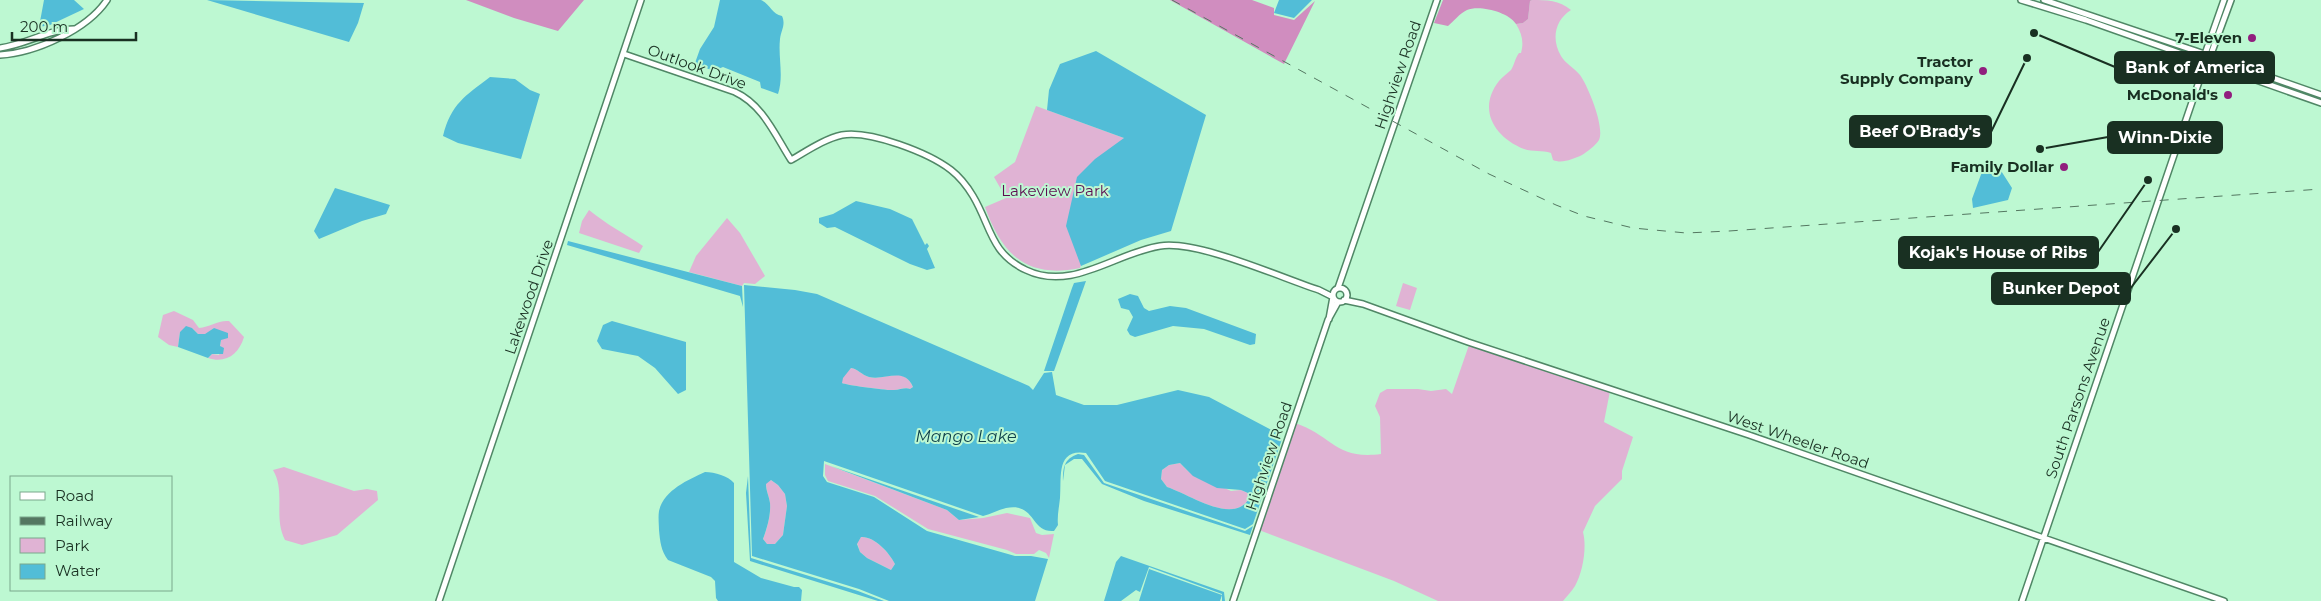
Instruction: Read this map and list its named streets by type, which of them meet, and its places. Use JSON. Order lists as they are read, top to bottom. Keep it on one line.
{"streets":{"street":["Outlook Drive","Highview Road","Lakewood Drive","South Parsons Avenue","West Wheeler Road"]},"crossings":[["Outlook Drive","Lakewood Drive"],["Highview Road","West Wheeler Road"],["South Parsons Avenue","West Wheeler Road"]],"water":["Mango Lake"],"parks":["Lakeview Park"],"places":["Bank of America","7-Eleven","Beef O'Brady's","Tractor Supply Company","McDonald's","Winn-Dixie","Family Dollar","Kojak's House of Ribs","Bunker Depot"],"legend":["Road","Railway","Park","Water"],"scale_bar":"200 m"}
